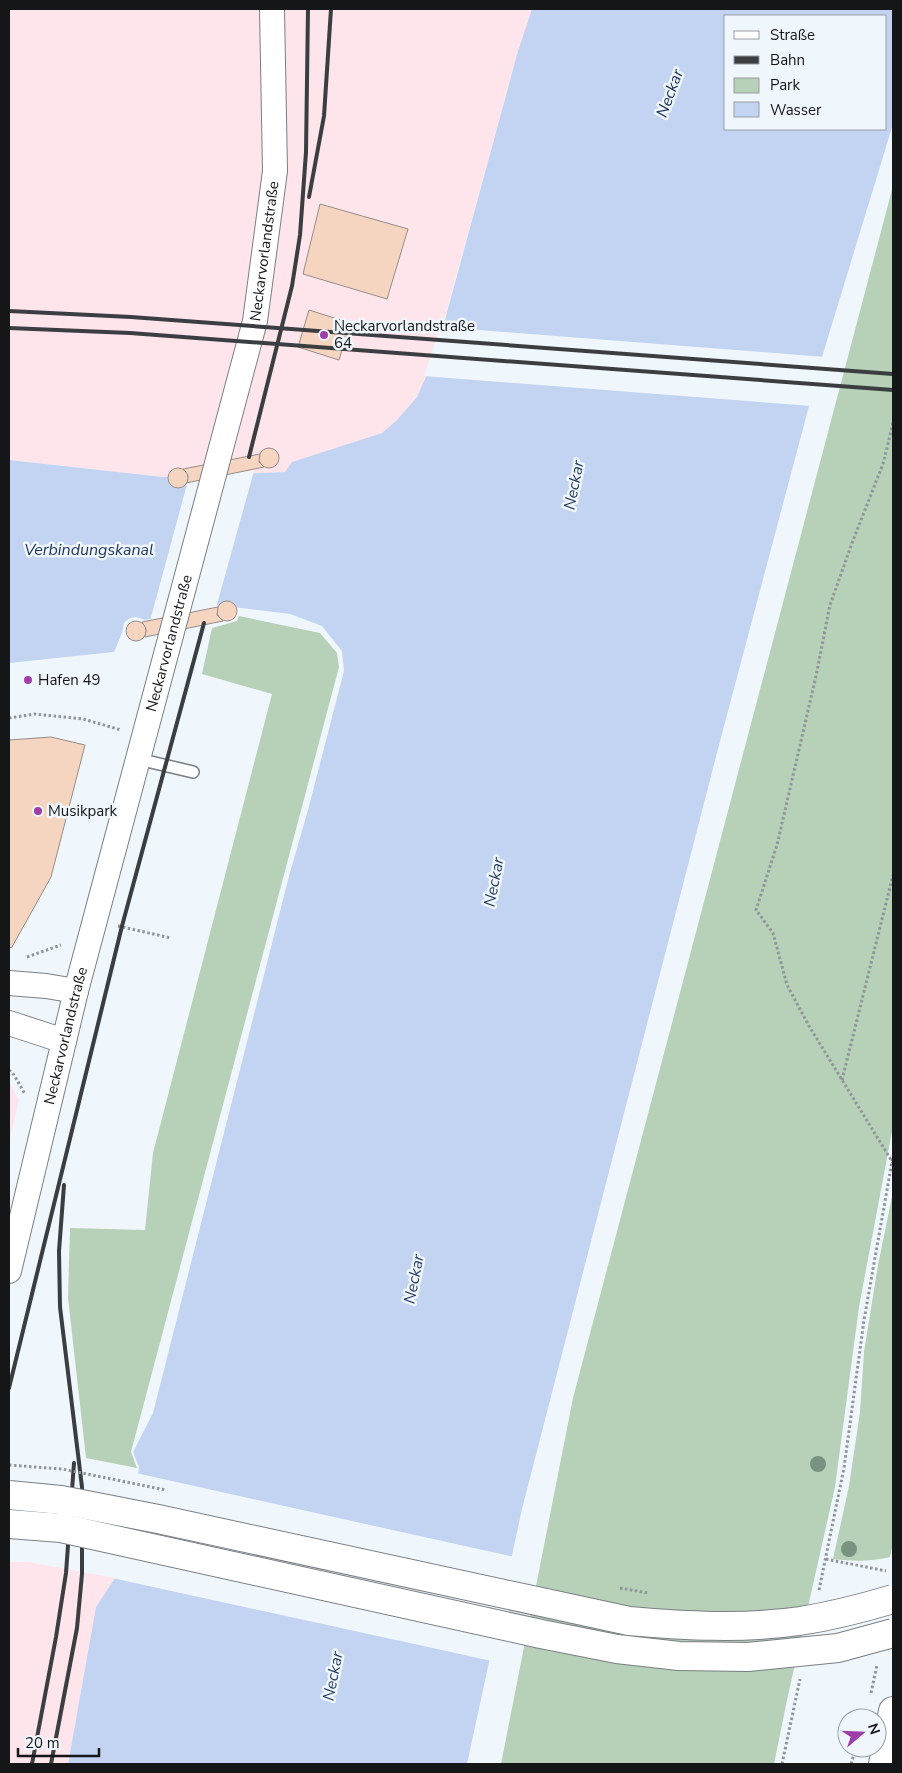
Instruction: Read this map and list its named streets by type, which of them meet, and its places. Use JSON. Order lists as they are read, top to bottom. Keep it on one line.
{"streets":{"street":["Neckarvorlandstraße"]},"water":["Neckar","Verbindungskanal"],"places":["Neckarvorlandstraße 64","Hafen 49","Musikpark"],"legend":["Straße","Bahn","Park","Wasser"],"scale_bar":"20 m","north":"right"}
